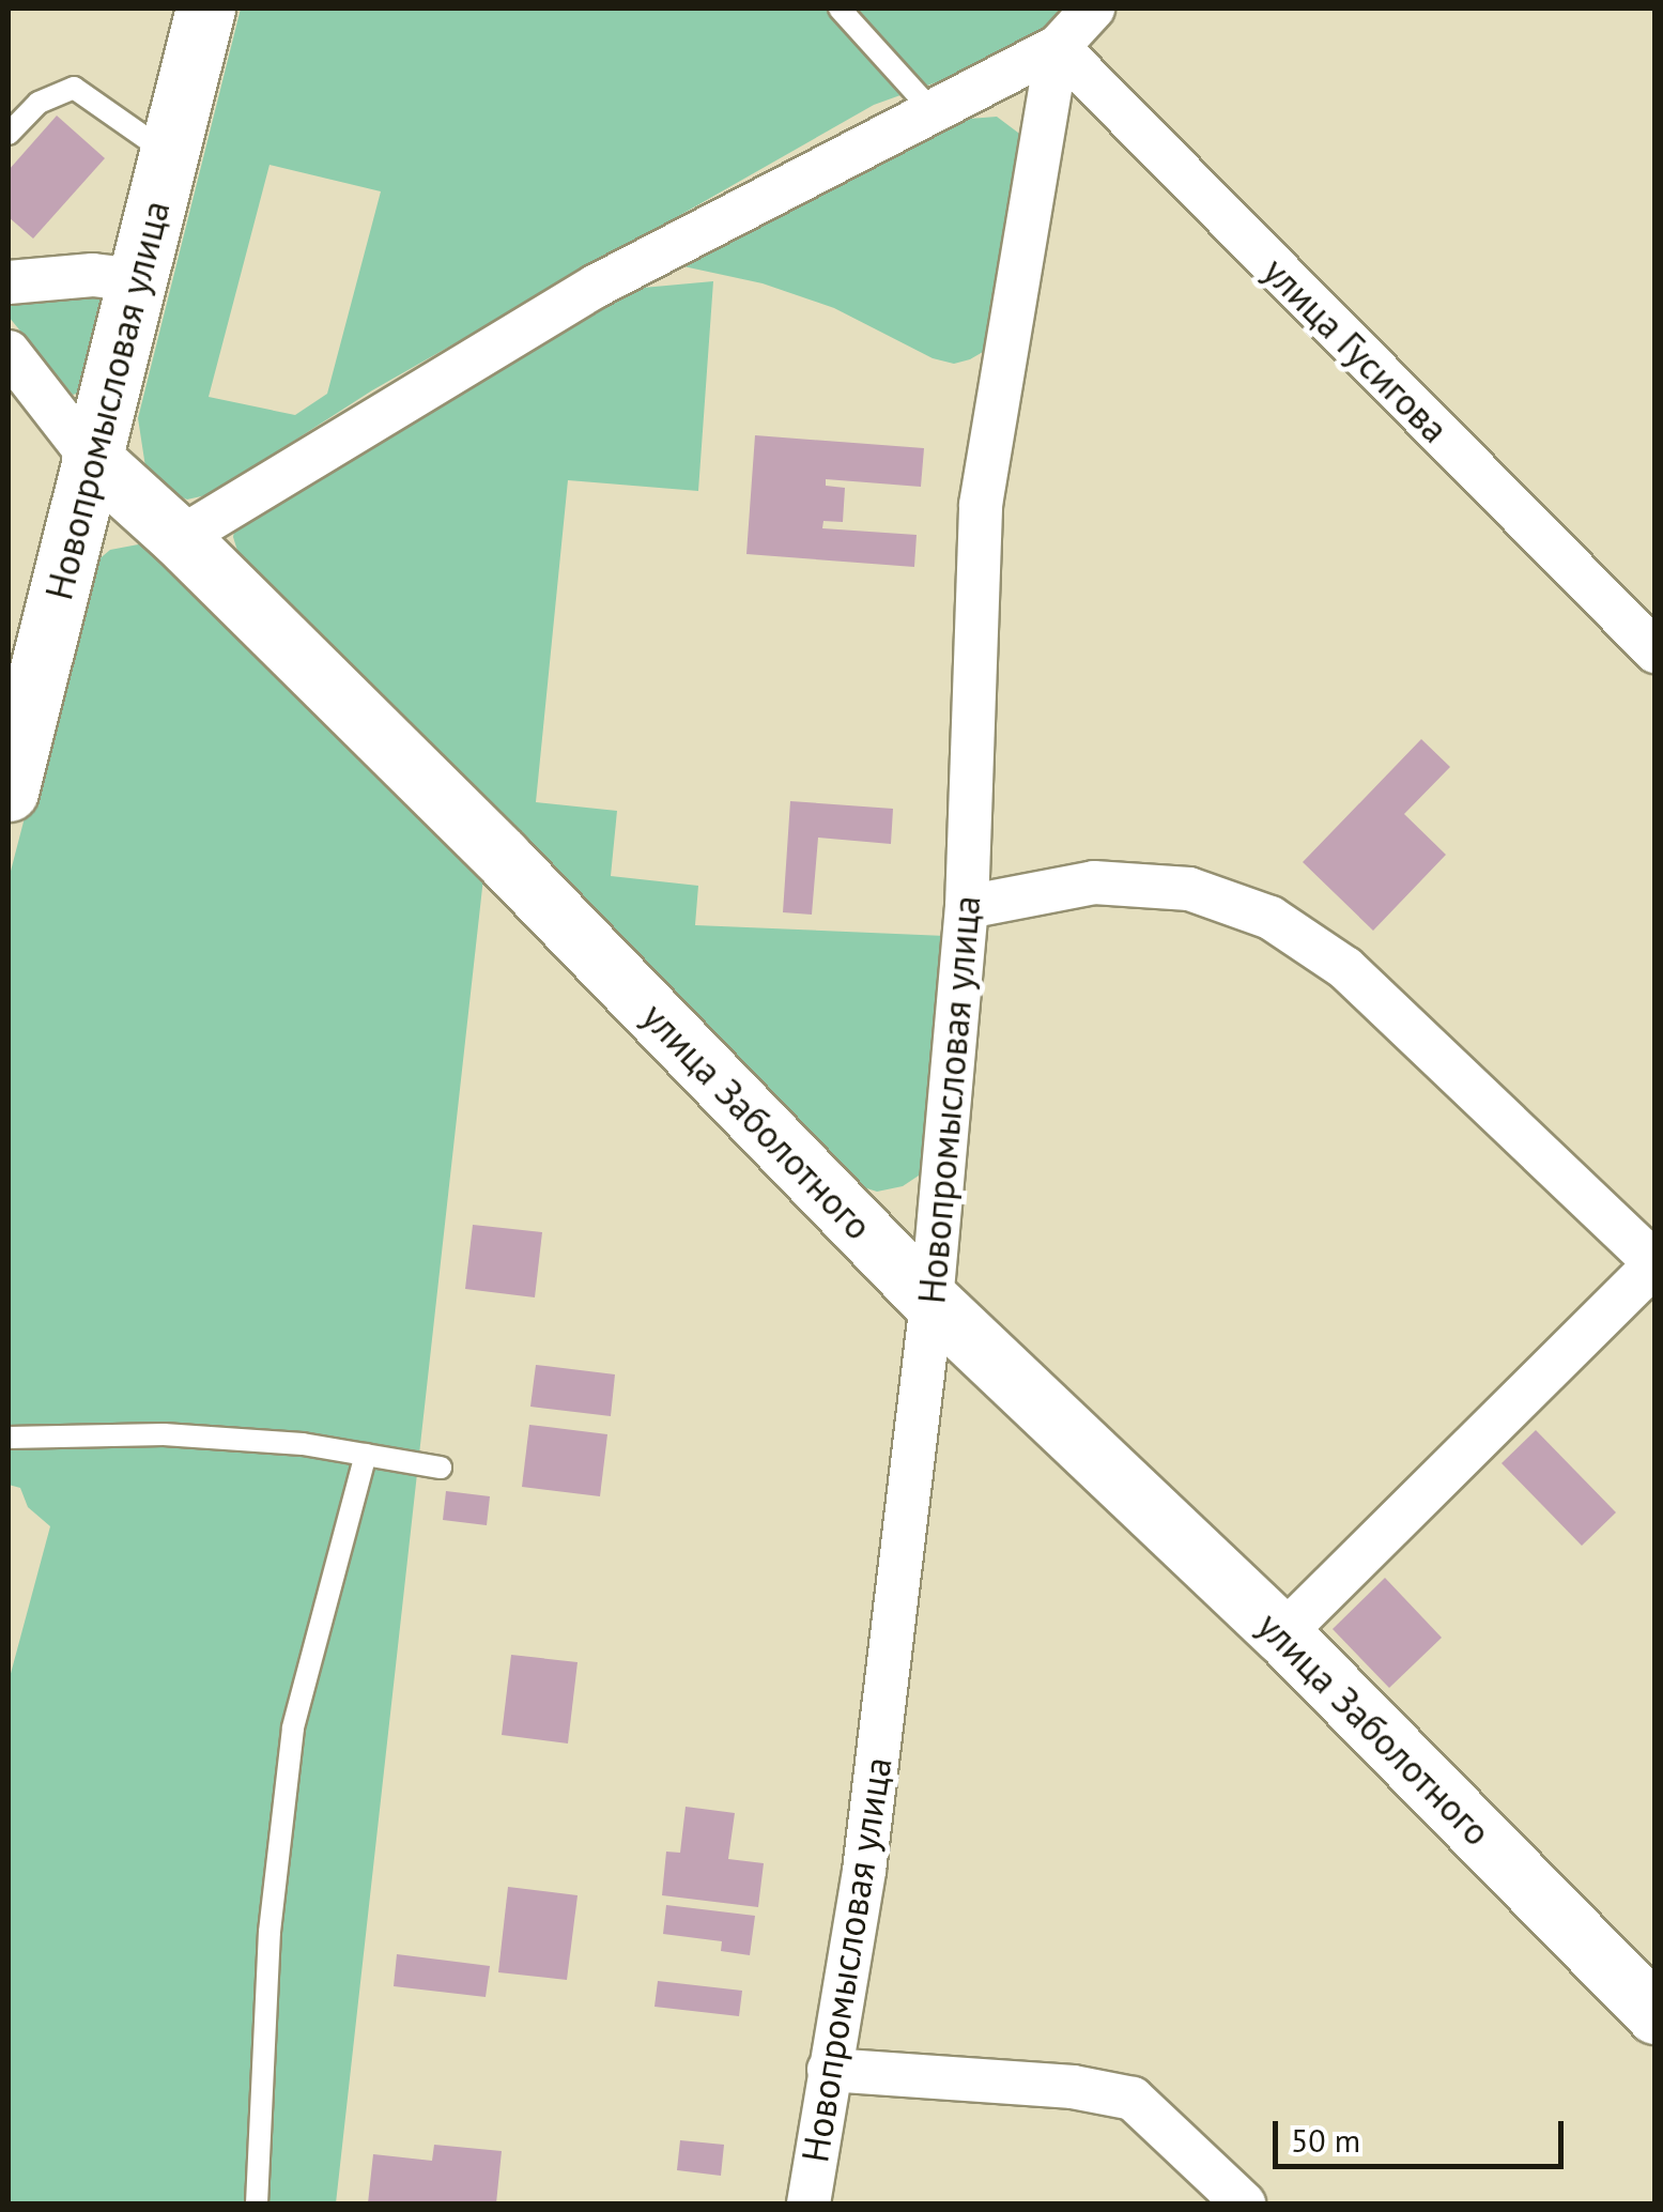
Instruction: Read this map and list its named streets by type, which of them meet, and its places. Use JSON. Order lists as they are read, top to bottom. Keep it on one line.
{"streets":{"street":["улица Гусигова","Новопромысловая улица","улица Заболотного"]},"crossings":[["улица Гусигова","Новопромысловая улица"],["Новопромысловая улица","улица Заболотного"]],"scale_bar":"50 m"}
